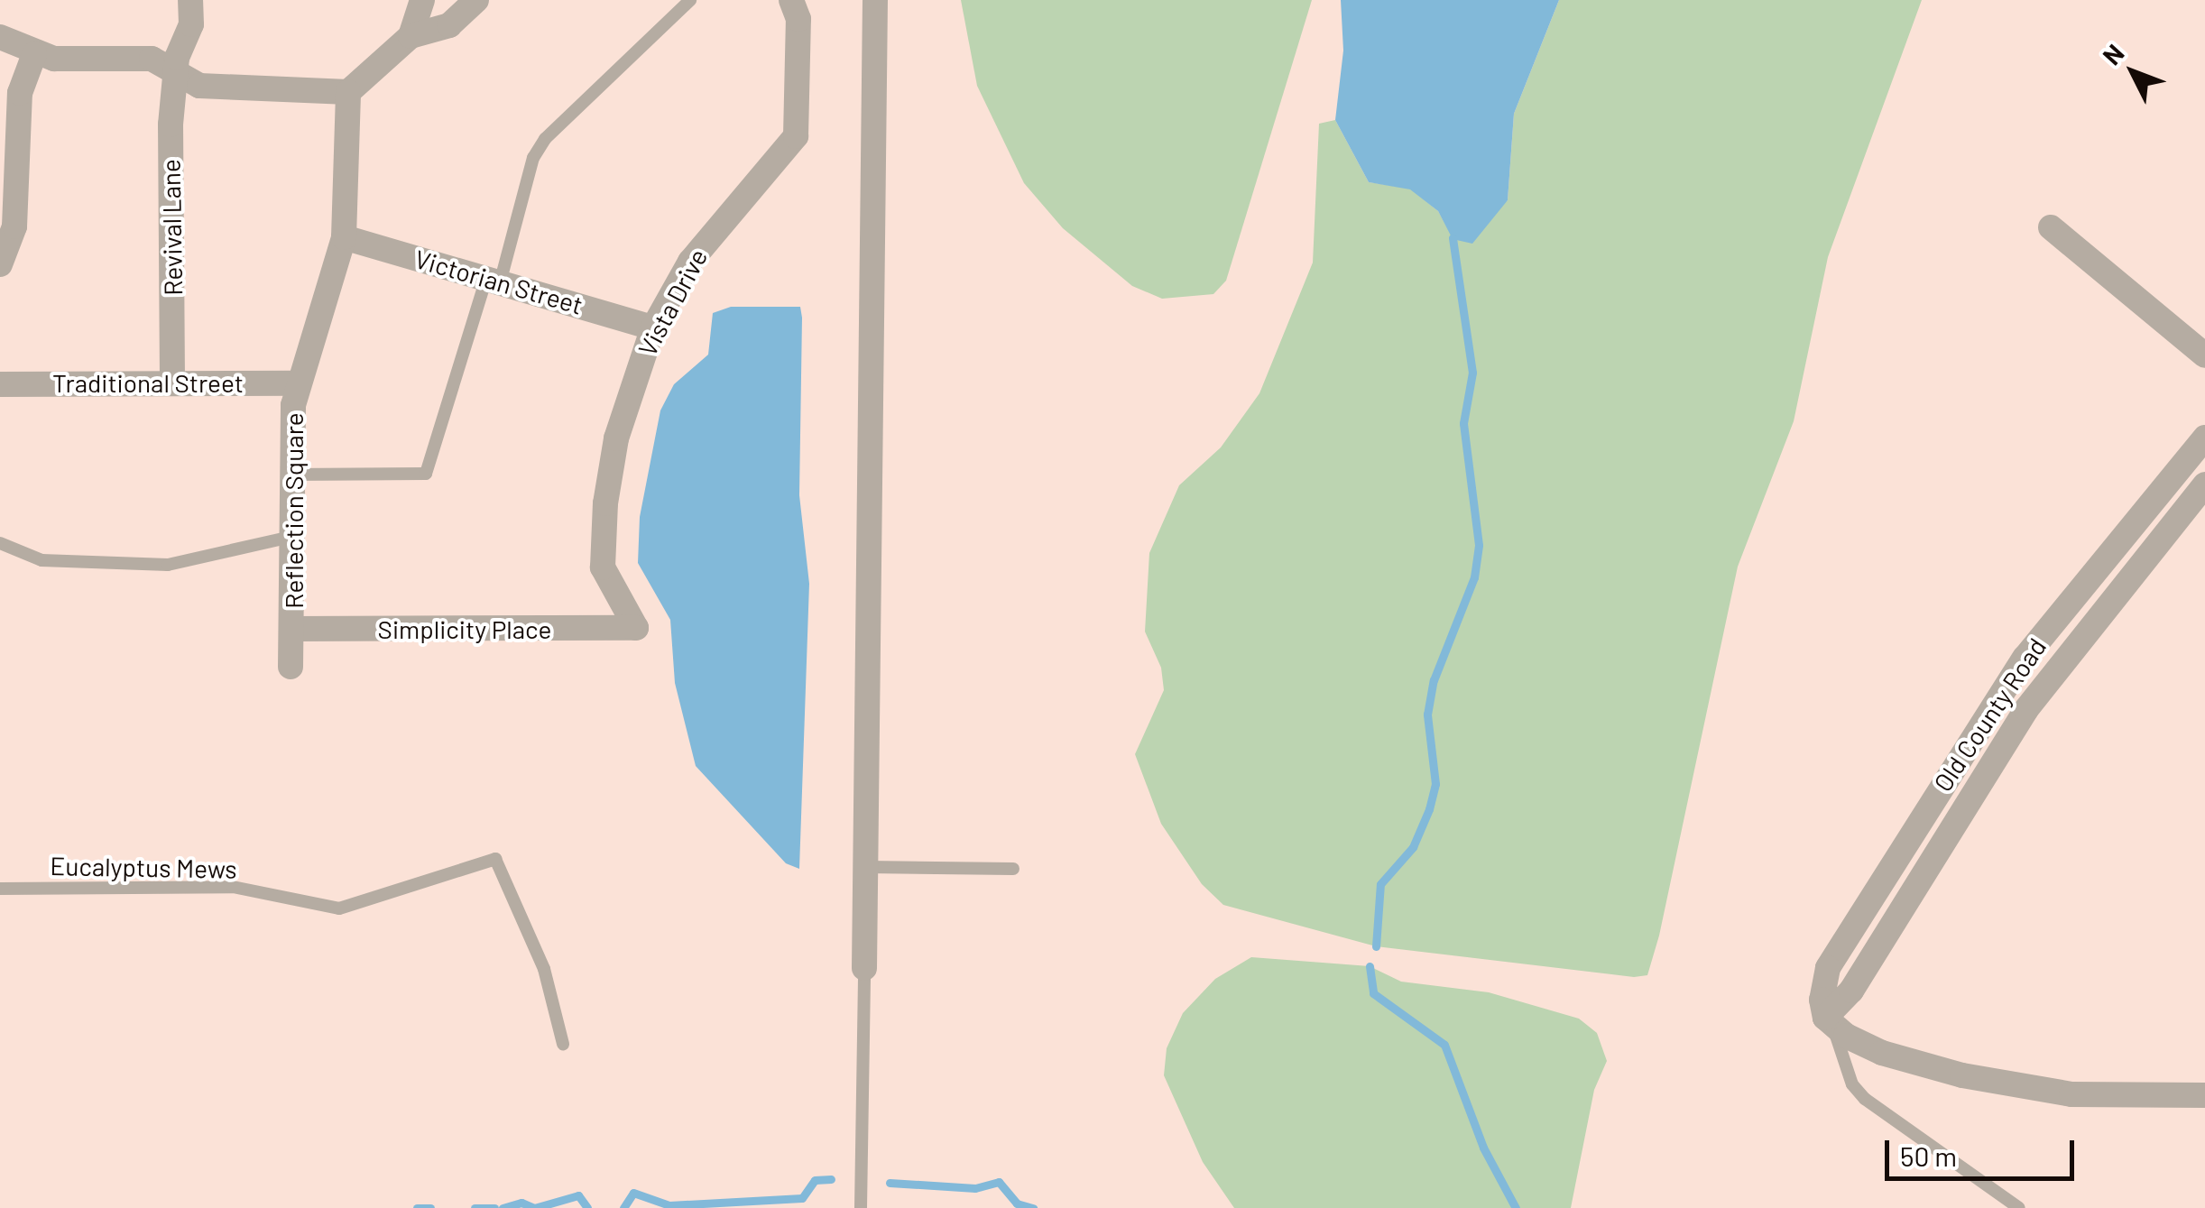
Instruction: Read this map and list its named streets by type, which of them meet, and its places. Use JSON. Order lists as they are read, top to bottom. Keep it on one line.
{"streets":{"street":["Revival Lane","Victorian Street","Vista Drive","Traditional Street","Reflection Square","Simplicity Place","Old County Road"],"lane":["Eucalyptus Mews"]},"crossings":[["Revival Lane","Traditional Street"],["Victorian Street","Vista Drive"],["Victorian Street","Reflection Square"],["Vista Drive","Simplicity Place"],["Traditional Street","Reflection Square"],["Reflection Square","Simplicity Place"]],"scale_bar":"50 m","north":"top left"}
